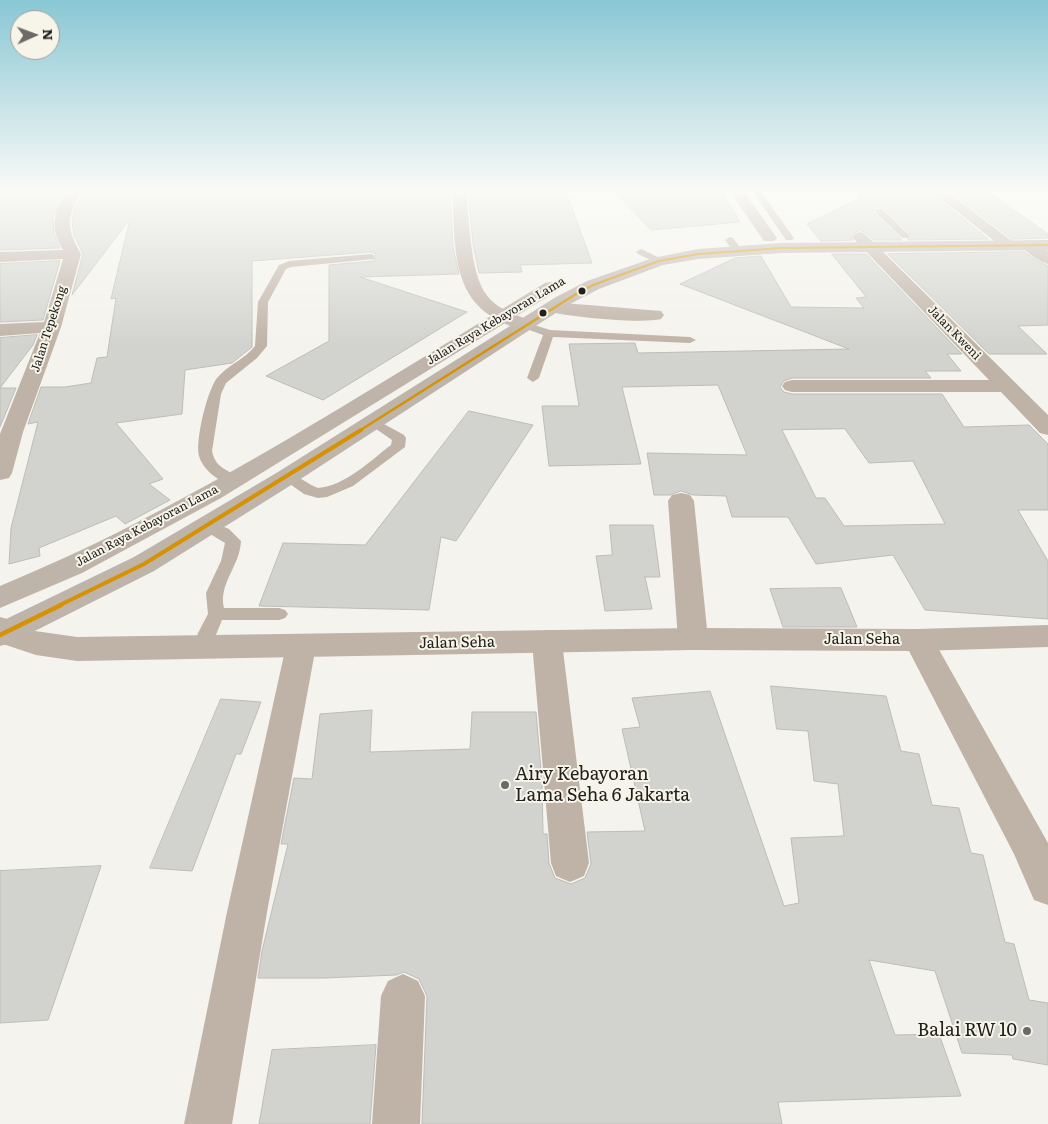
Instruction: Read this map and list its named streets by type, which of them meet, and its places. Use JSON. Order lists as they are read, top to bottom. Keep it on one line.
{"streets":{"main road":["Jalan Raya Kebayoran Lama"],"street":["Jalan Tepekong","Jalan Kweni","Jalan Seha"]},"crossings":[["Jalan Raya Kebayoran Lama","Jalan Kweni"],["Jalan Raya Kebayoran Lama","Jalan Seha"]],"places":["Airy Kebayoran Lama Seha 6 Jakarta","Balai RW 10"],"north":"right"}
